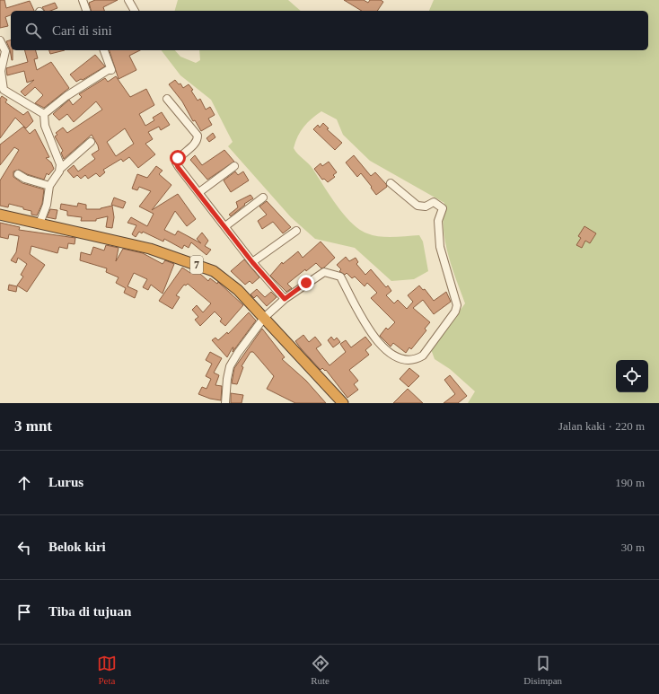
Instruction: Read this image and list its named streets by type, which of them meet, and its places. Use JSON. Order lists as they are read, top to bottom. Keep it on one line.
{"streets":{"highway":["7"]},"page":{"search":"Cari di sini","heading":["3 mnt","Jalan kaki · 220 m"],"list":[["Lurus","190 m"],["Belok kiri","30 m"],"Tiba di tujuan"],"nav":["Peta","Rute","Disimpan"]}}
